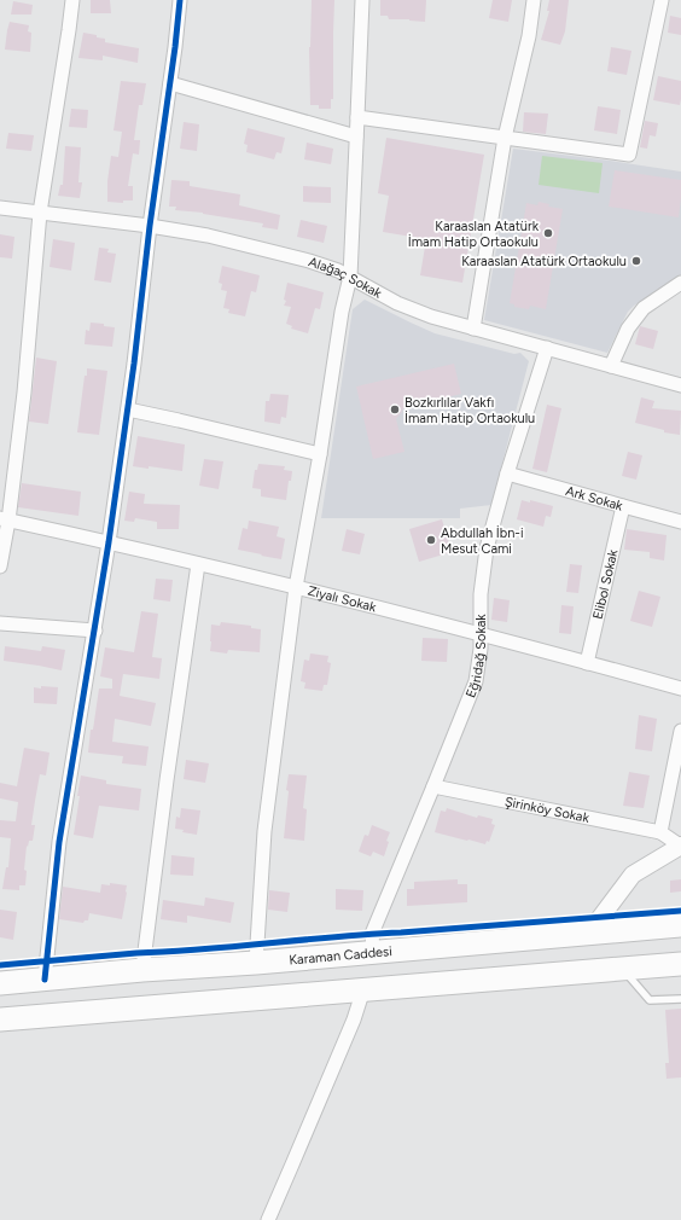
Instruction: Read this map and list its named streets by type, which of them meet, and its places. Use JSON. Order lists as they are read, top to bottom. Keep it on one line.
{"streets":{"highway":["Karaman Caddesi"],"street":["Alağaç Sokak","Ark Sokak","Elibol Sokak","Ziyalı Sokak","Eğridağ Sokak","Şirinköy Sokak"]},"crossings":[["Alağaç Sokak","Eğridağ Sokak"],["Ark Sokak","Elibol Sokak"],["Ark Sokak","Eğridağ Sokak"],["Elibol Sokak","Ziyalı Sokak"],["Ziyalı Sokak","Eğridağ Sokak"],["Eğridağ Sokak","Şirinköy Sokak"],["Eğridağ Sokak","Karaman Caddesi"]],"places":["Karaaslan Atatürk İmam Hatip Ortaokulu","Karaaslan Atatürk Ortaokulu","Bozkırlılar Vakfı İmam Hatip Ortaokulu","Abdullah İbn-i Mesut Cami"]}
